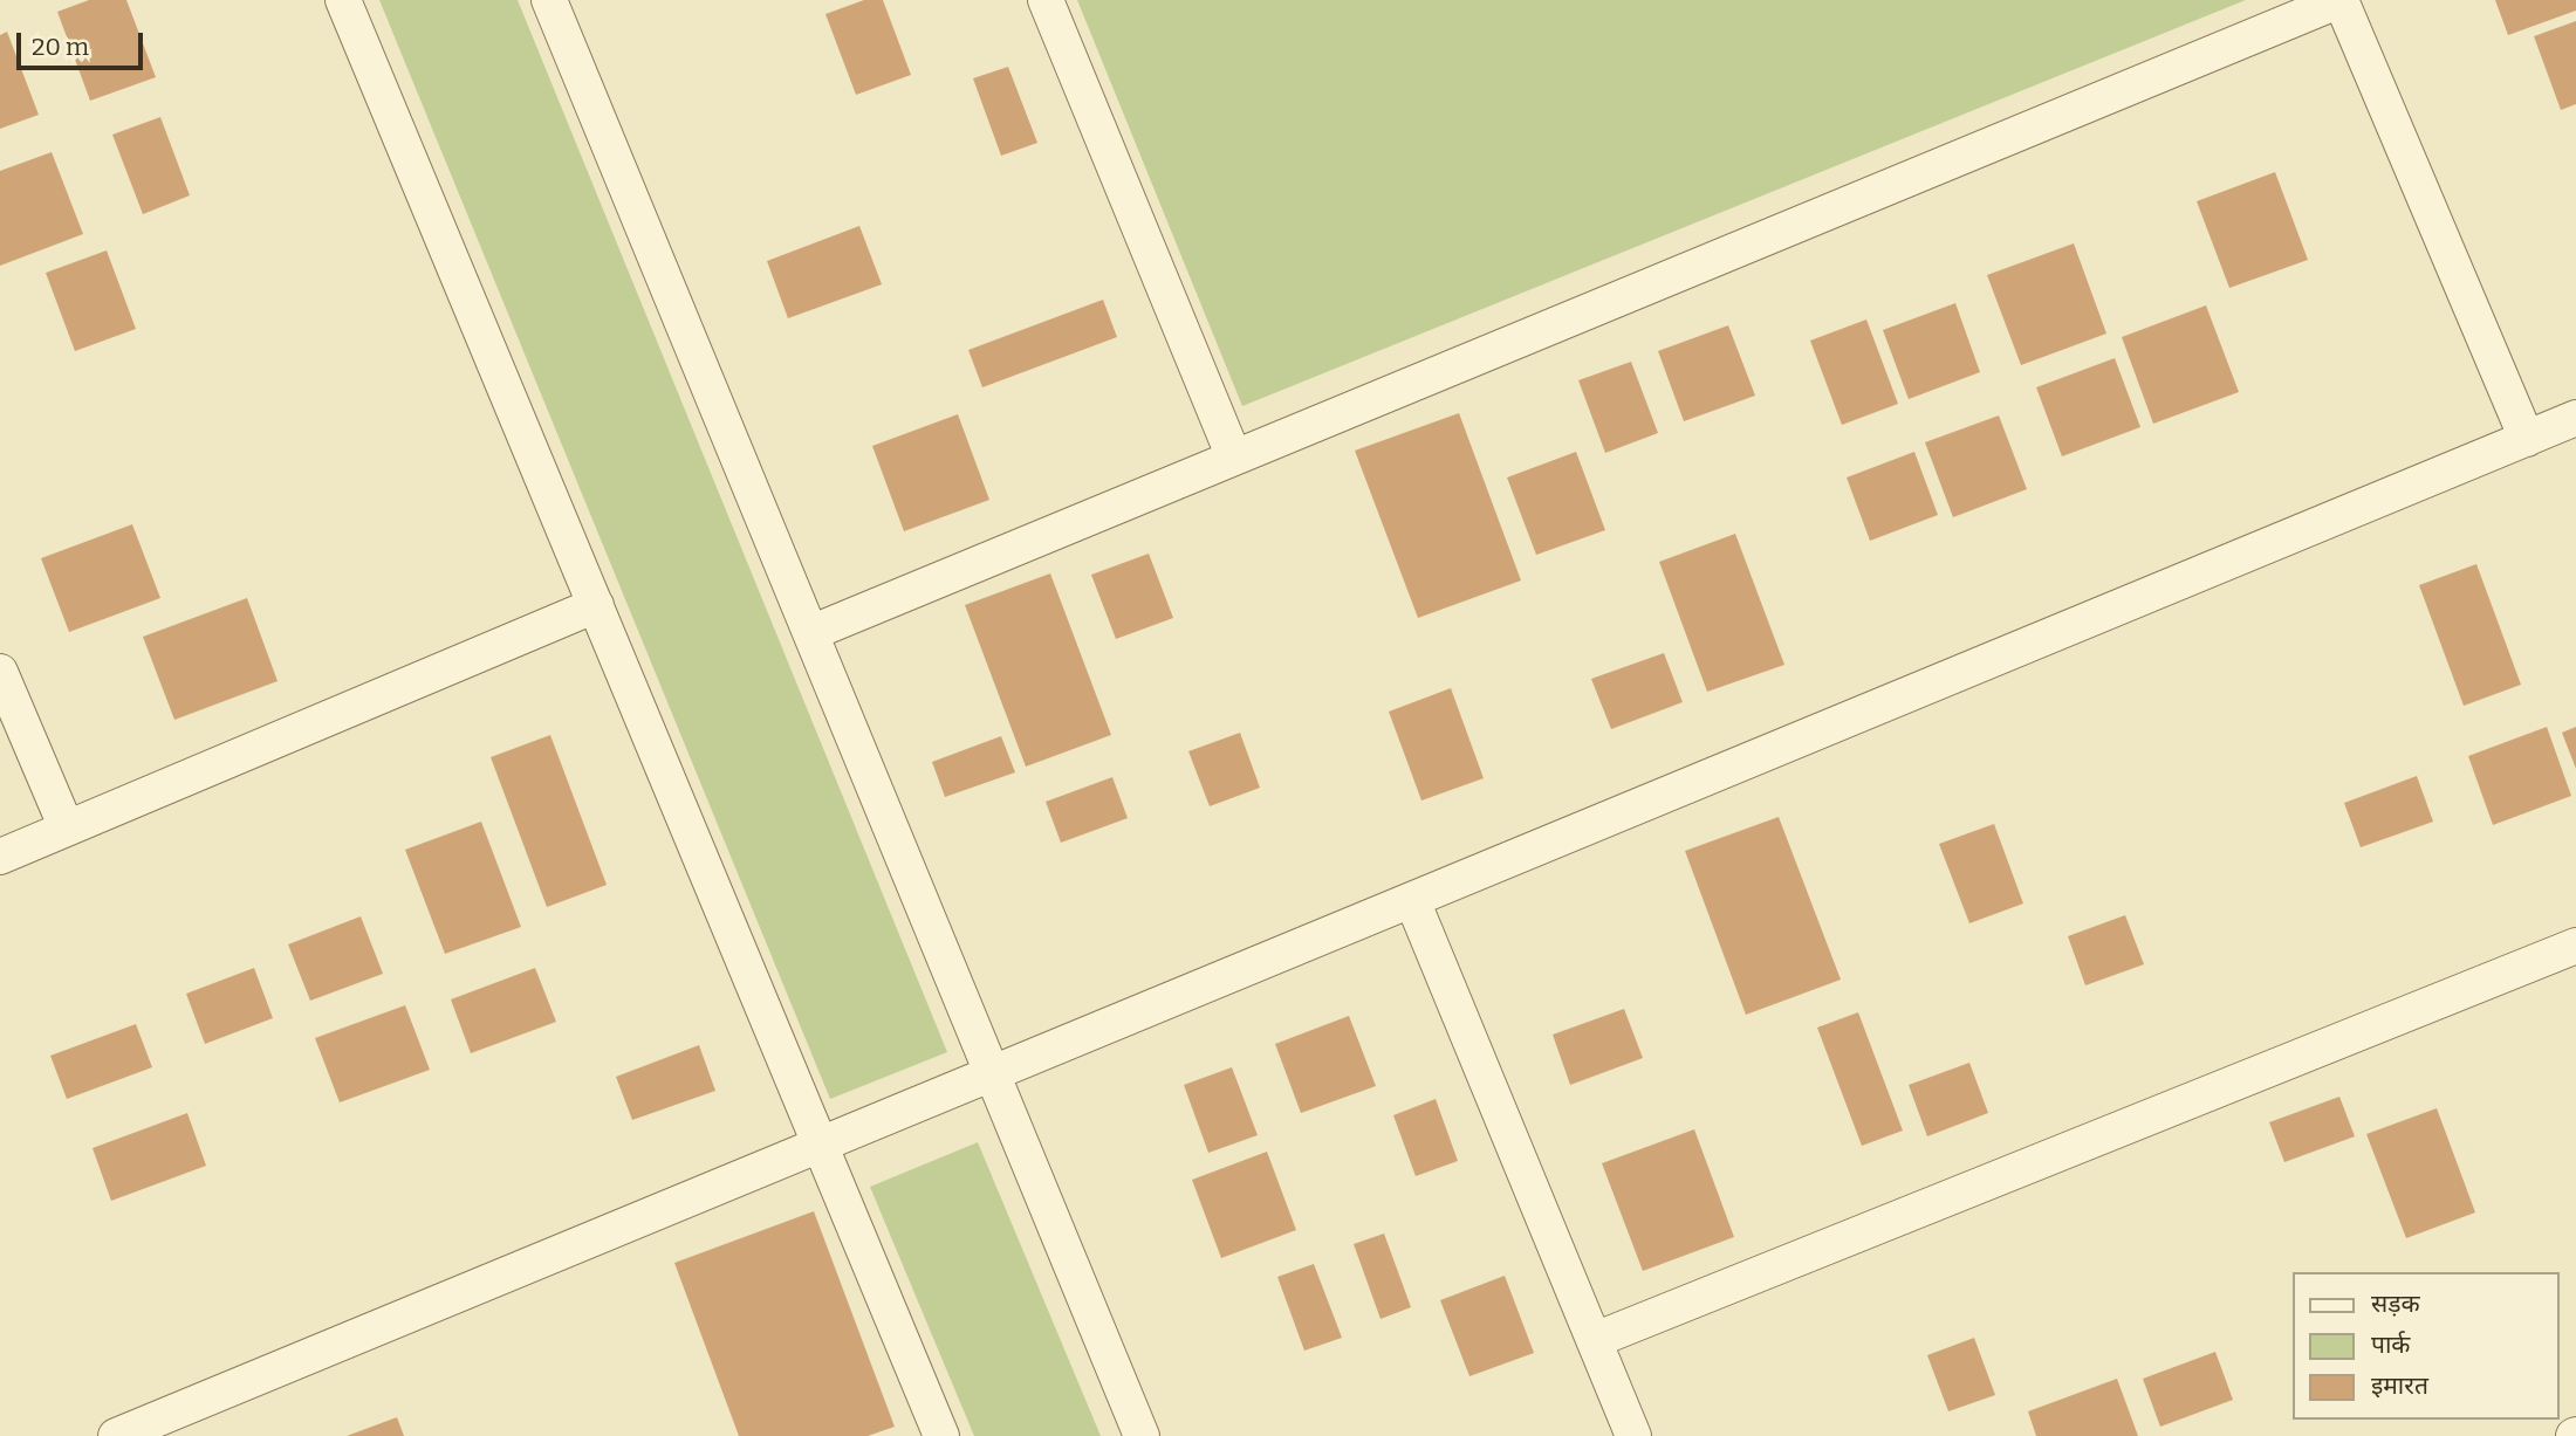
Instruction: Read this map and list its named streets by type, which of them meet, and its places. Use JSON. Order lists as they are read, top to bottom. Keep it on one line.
{"legend":["सड़क","पार्क","इमारत"],"scale_bar":"20 m"}
